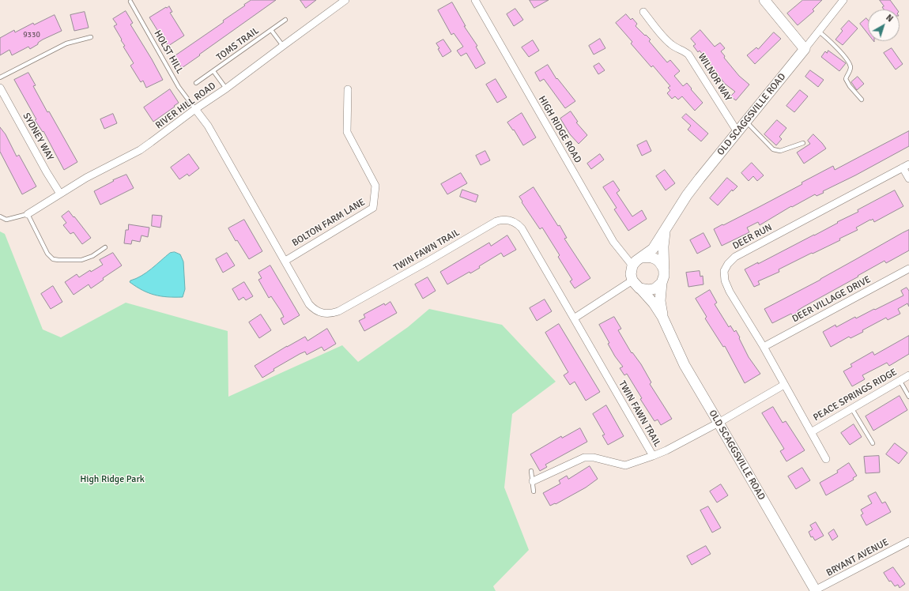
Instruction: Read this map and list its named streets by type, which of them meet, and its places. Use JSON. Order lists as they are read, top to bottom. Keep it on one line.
{"streets":{"street":["WILNOR WAY","RIVER HILL ROAD","OLD SCAGGSVILLE ROAD","HIGH RIDGE ROAD","SYDNEY WAY","BOLTON FARM LANE","DEER RUN","TWIN FAWN TRAIL","DEER VILLAGE DRIVE","PEACE SPRINGS RIDGE","BRYANT AVENUE"],"lane":["TOMS TRAIL","HOLST HILL"]},"crossings":[["TOMS TRAIL","RIVER HILL ROAD"],["HOLST HILL","RIVER HILL ROAD"],["HOLST HILL","TWIN FAWN TRAIL"],["WILNOR WAY","OLD SCAGGSVILLE ROAD"],["RIVER HILL ROAD","SYDNEY WAY"],["RIVER HILL ROAD","TWIN FAWN TRAIL"],["OLD SCAGGSVILLE ROAD","HIGH RIDGE ROAD"],["OLD SCAGGSVILLE ROAD","BRYANT AVENUE"],["BOLTON FARM LANE","TWIN FAWN TRAIL"],["DEER RUN","DEER VILLAGE DRIVE"],["DEER RUN","PEACE SPRINGS RIDGE"]],"parks":["High Ridge Park"],"house_numbers":["9330"],"north":"top right"}
